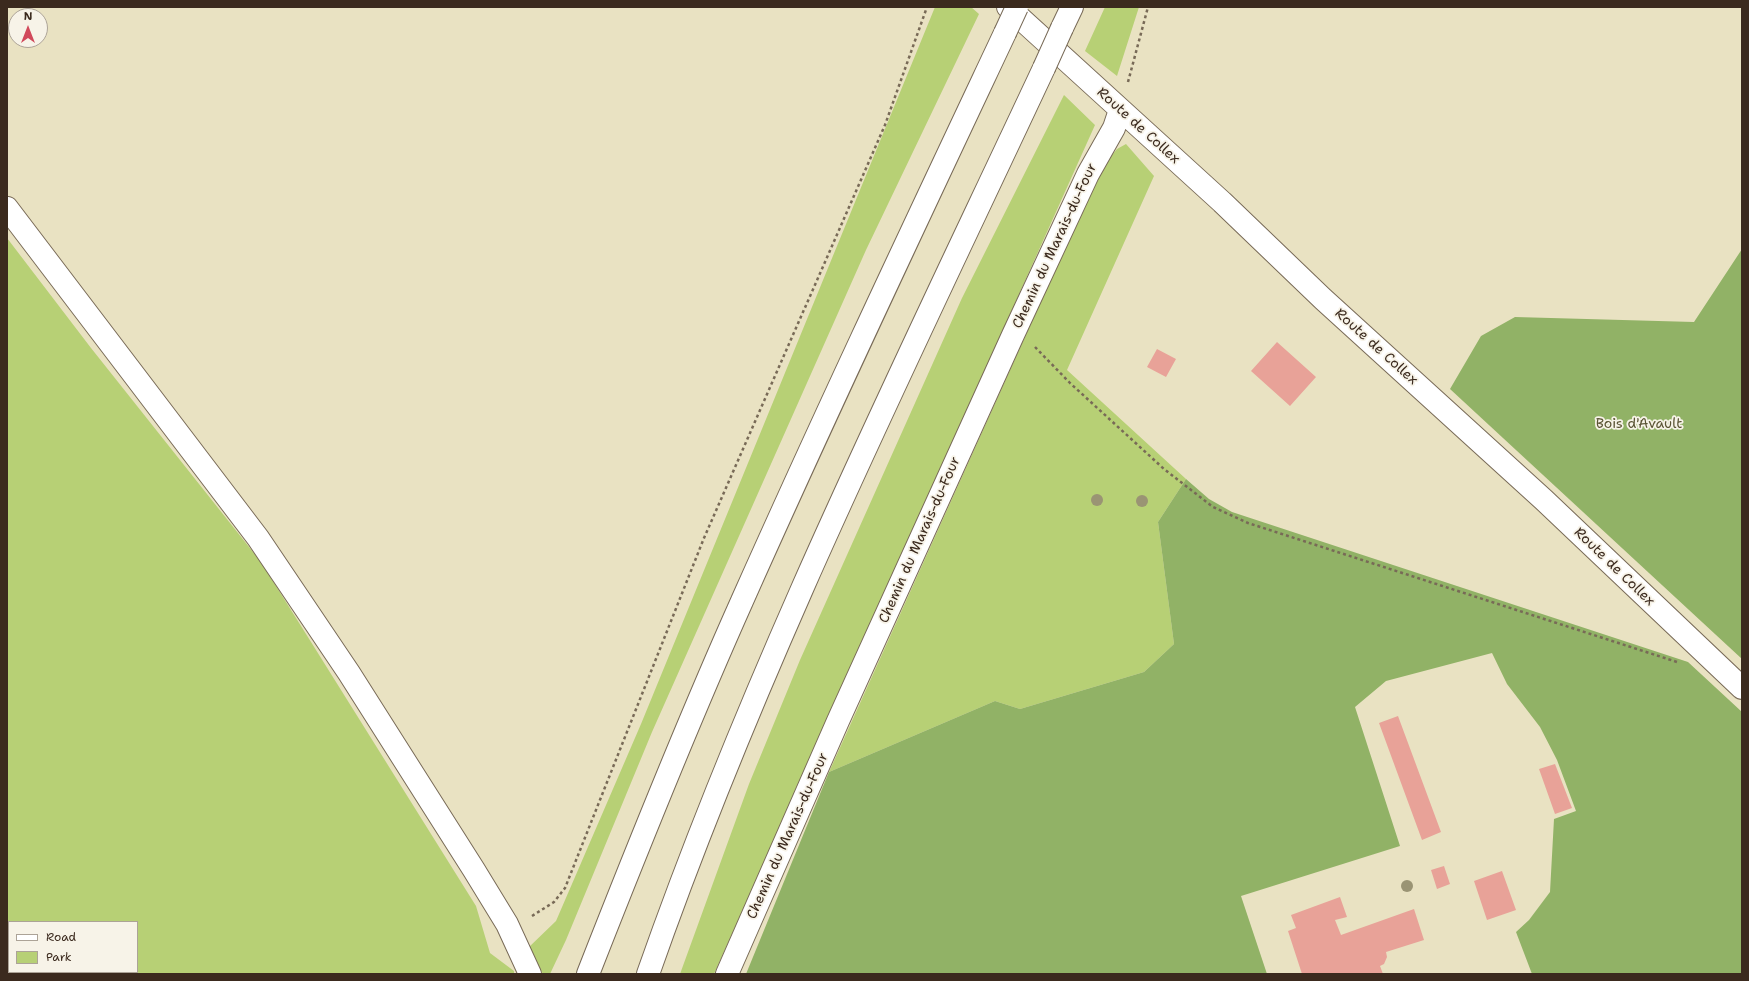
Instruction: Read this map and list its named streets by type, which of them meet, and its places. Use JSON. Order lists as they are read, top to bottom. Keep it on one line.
{"streets":{"main road":["Route de Collex","Chemin du Marais-du-Four"]},"crossings":[["Route de Collex","Chemin du Marais-du-Four"]],"parks":["Bois d'Avault"],"legend":["Road","Park"],"north":"top"}
